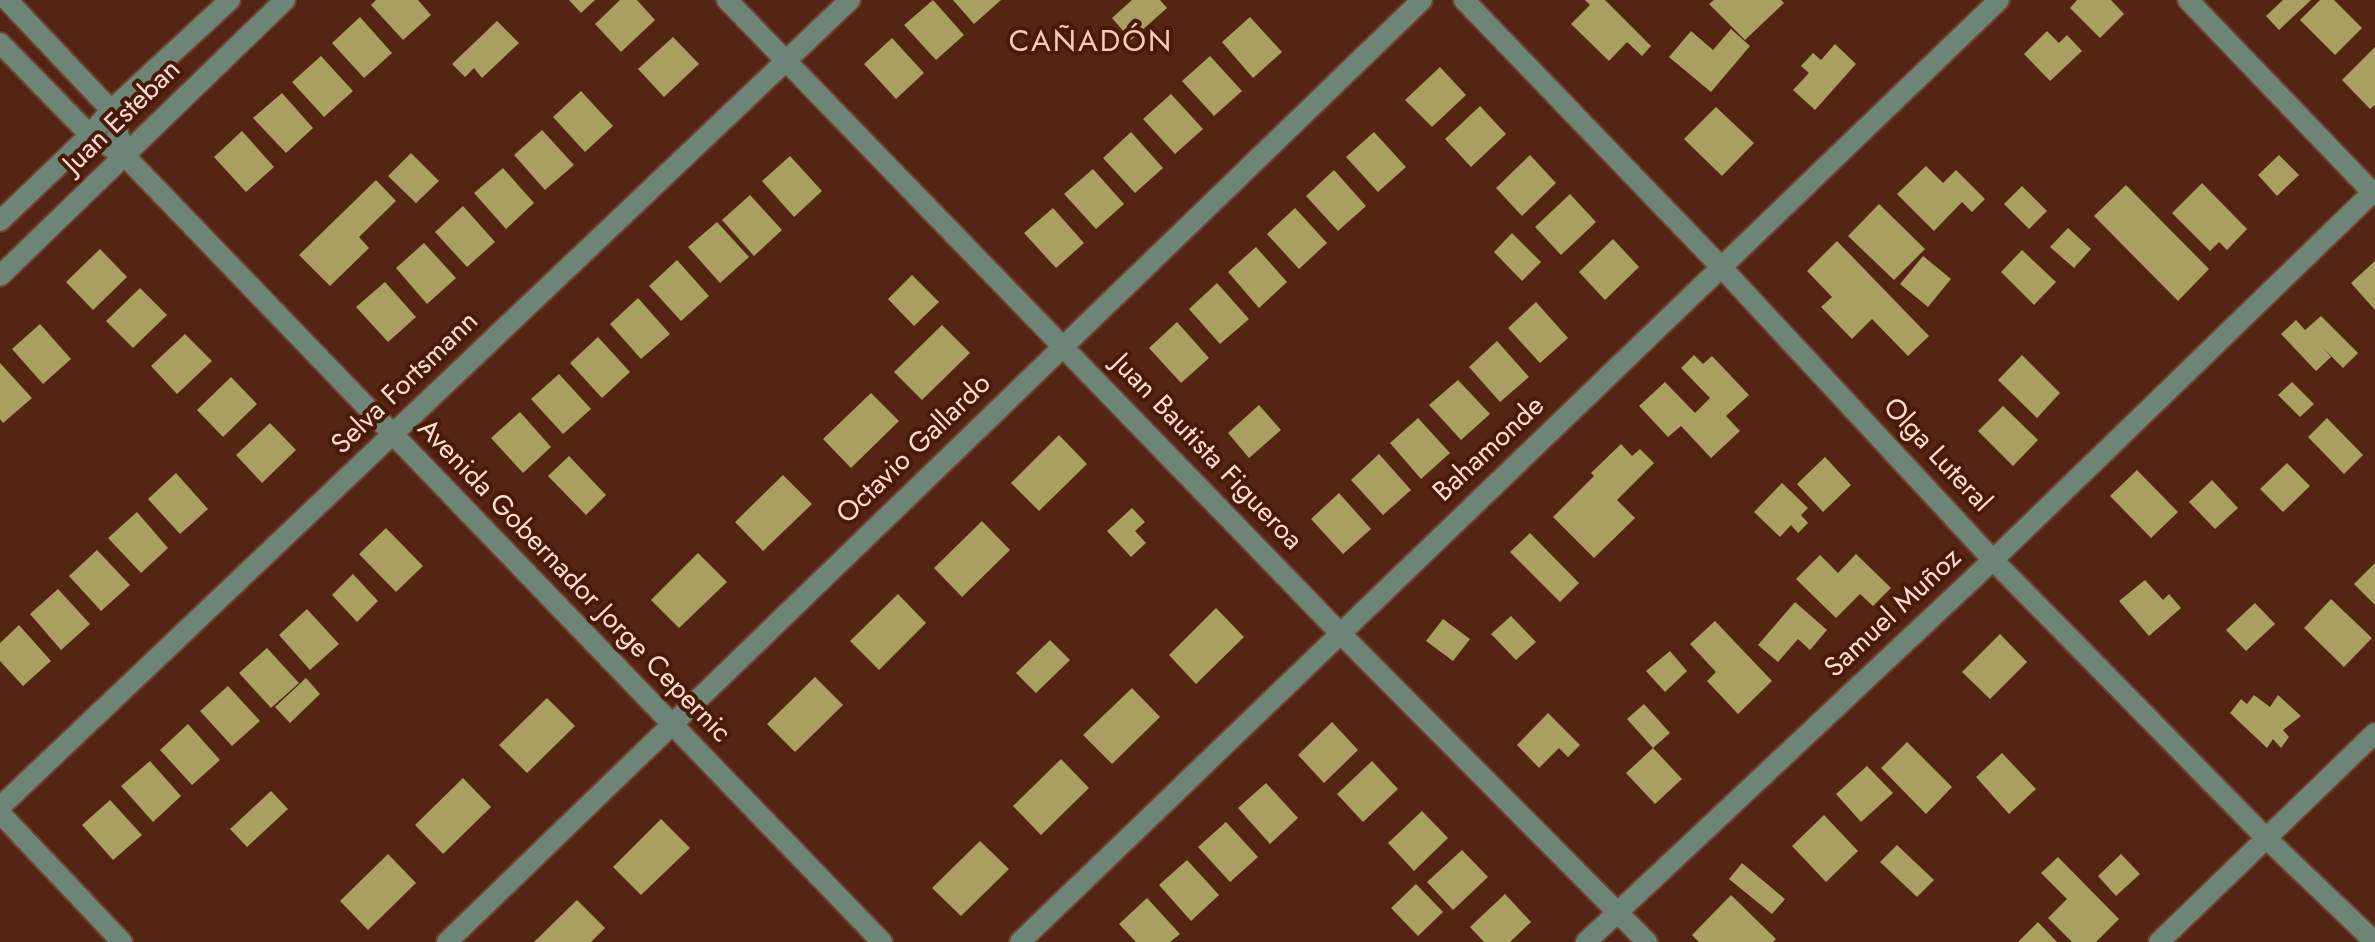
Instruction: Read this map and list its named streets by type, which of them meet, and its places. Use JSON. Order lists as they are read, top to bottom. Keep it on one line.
{"streets":{"street":["Juan Esteban","Selva Fortsmann","Octavio Gallardo","Bahamonde","Juan Bautista Figueroa","Olga Luteral","Avenida Gobernador Jorge Cepernic","Samuel Muñoz"]},"crossings":[["Juan Esteban","Avenida Gobernador Jorge Cepernic"],["Selva Fortsmann","Juan Bautista Figueroa"],["Selva Fortsmann","Avenida Gobernador Jorge Cepernic"],["Octavio Gallardo","Juan Bautista Figueroa"],["Octavio Gallardo","Avenida Gobernador Jorge Cepernic"],["Bahamonde","Juan Bautista Figueroa"],["Bahamonde","Olga Luteral"],["Juan Bautista Figueroa","Samuel Muñoz"],["Olga Luteral","Samuel Muñoz"]],"districts":["CAÑADÓN"]}
